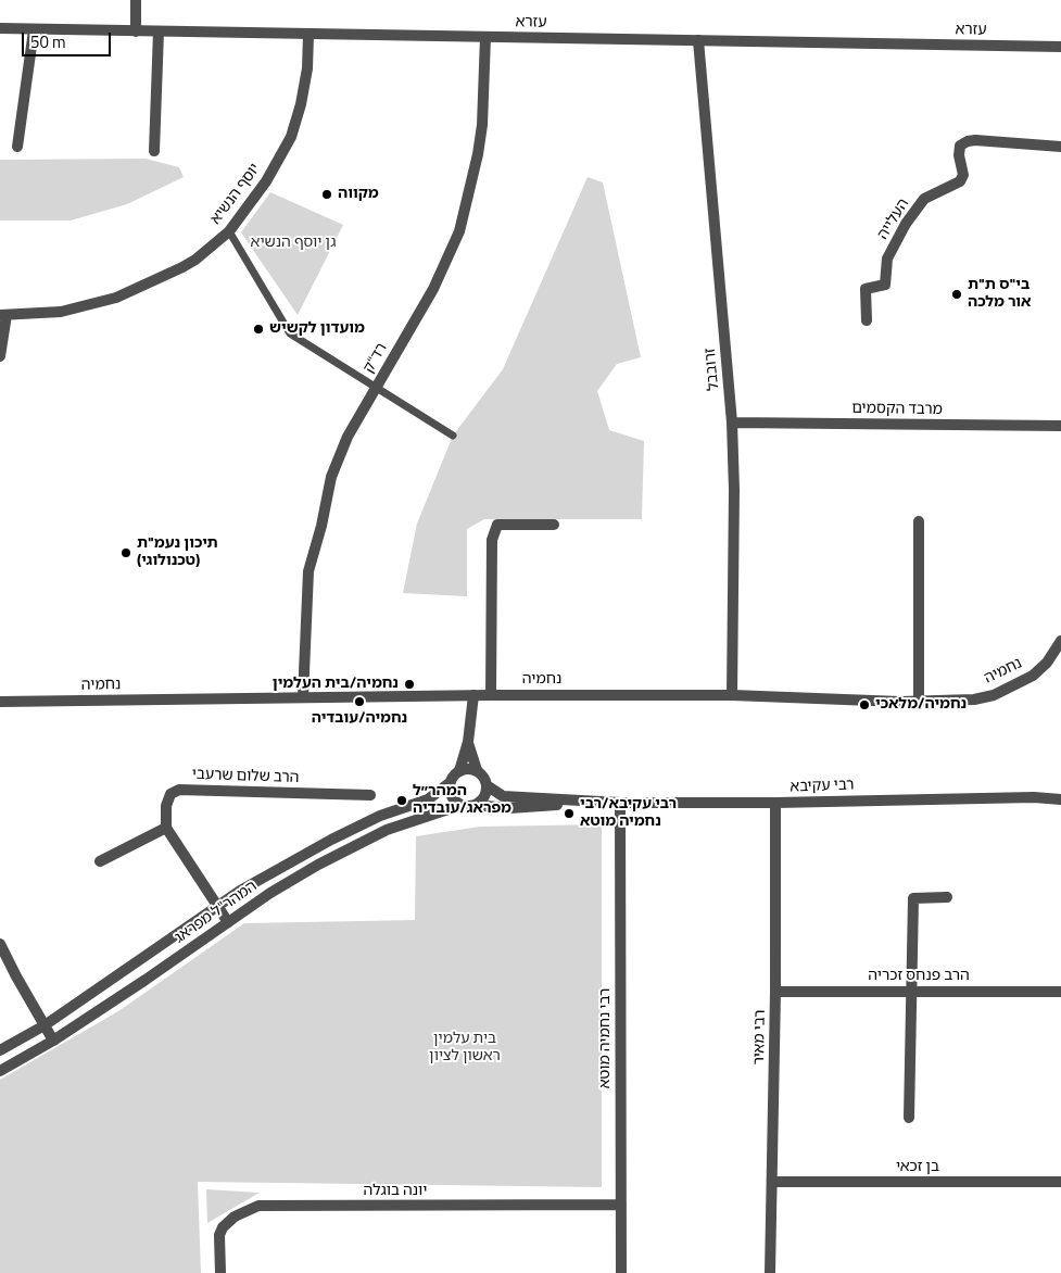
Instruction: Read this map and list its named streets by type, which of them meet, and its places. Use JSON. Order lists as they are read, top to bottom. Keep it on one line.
{"streets":{"street":["עזרא","יוסף הנשיא","העלייה","רד\"ק","זרובבל","מרבד הקסמים","נחמיה","הרב שלום שרעבי","רבי עקיבא","המהר\"ל מפראג","הרב פנחס זכריה","רבי מאיר","רבי נחמיה מוטא","בן זכאי","יונה בוגלה"]},"crossings":[["עזרא","יוסף הנשיא"],["עזרא","רד\"ק"],["עזרא","זרובבל"],["רד\"ק","נחמיה"],["זרובבל","מרבד הקסמים"],["זרובבל","נחמיה"],["רבי עקיבא","רבי מאיר"],["רבי עקיבא","רבי נחמיה מוטא"],["הרב פנחס זכריה","רבי מאיר"],["רבי מאיר","בן זכאי"],["רבי נחמיה מוטא","יונה בוגלה"]],"parks":["גן יוסף הנשיא","בית עלמין ראשון לציון"],"places":["מקווה","בי\"ס ת\"ת אור מלכה","מועדון לקשיש","תיכון נעמ\"ת (טכנולוגי)","נחמיה/בית העלמין","נחמיה/עובדיה","נחמיה/מלאכי","המהר״ל מפראג/עובדיה","רבי עקיבא/רבי נחמיה מוטא"],"scale_bar":"50 m"}
